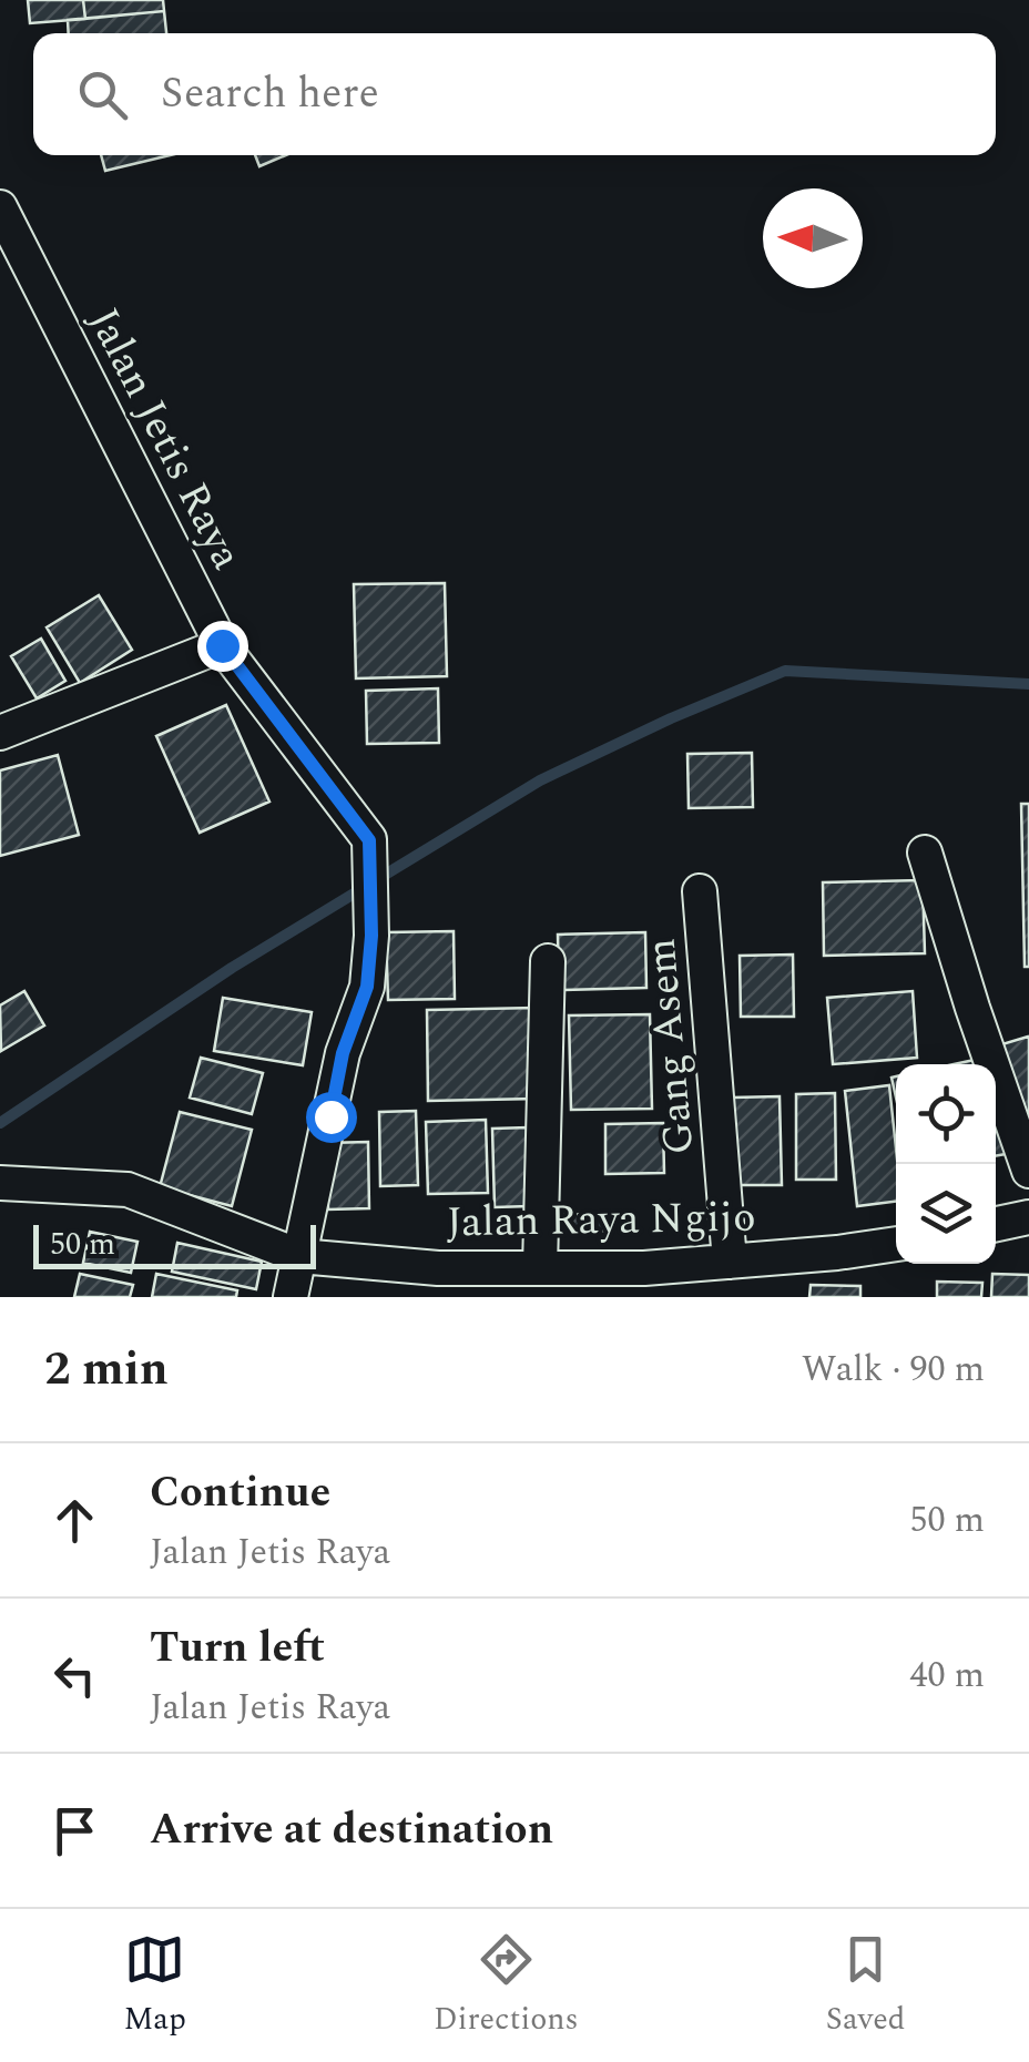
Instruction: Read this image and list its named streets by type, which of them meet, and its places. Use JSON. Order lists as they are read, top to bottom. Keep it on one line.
{"streets":{"street":["Jalan Jetis Raya","Gang Asem","Jalan Raya Ngijo"]},"crossings":[["Jalan Jetis Raya","Jalan Raya Ngijo"],["Gang Asem","Jalan Raya Ngijo"]],"scale_bar":"50 m","north":"left","page":{"search":"Search here","scale":"50 m","heading":["2 min","Walk · 90 m"],"list":[["Continue","Jalan Jetis Raya","50 m"],["Turn left","Jalan Jetis Raya","40 m"],"Arrive at destination"],"nav":["Map","Directions","Saved"]}}
